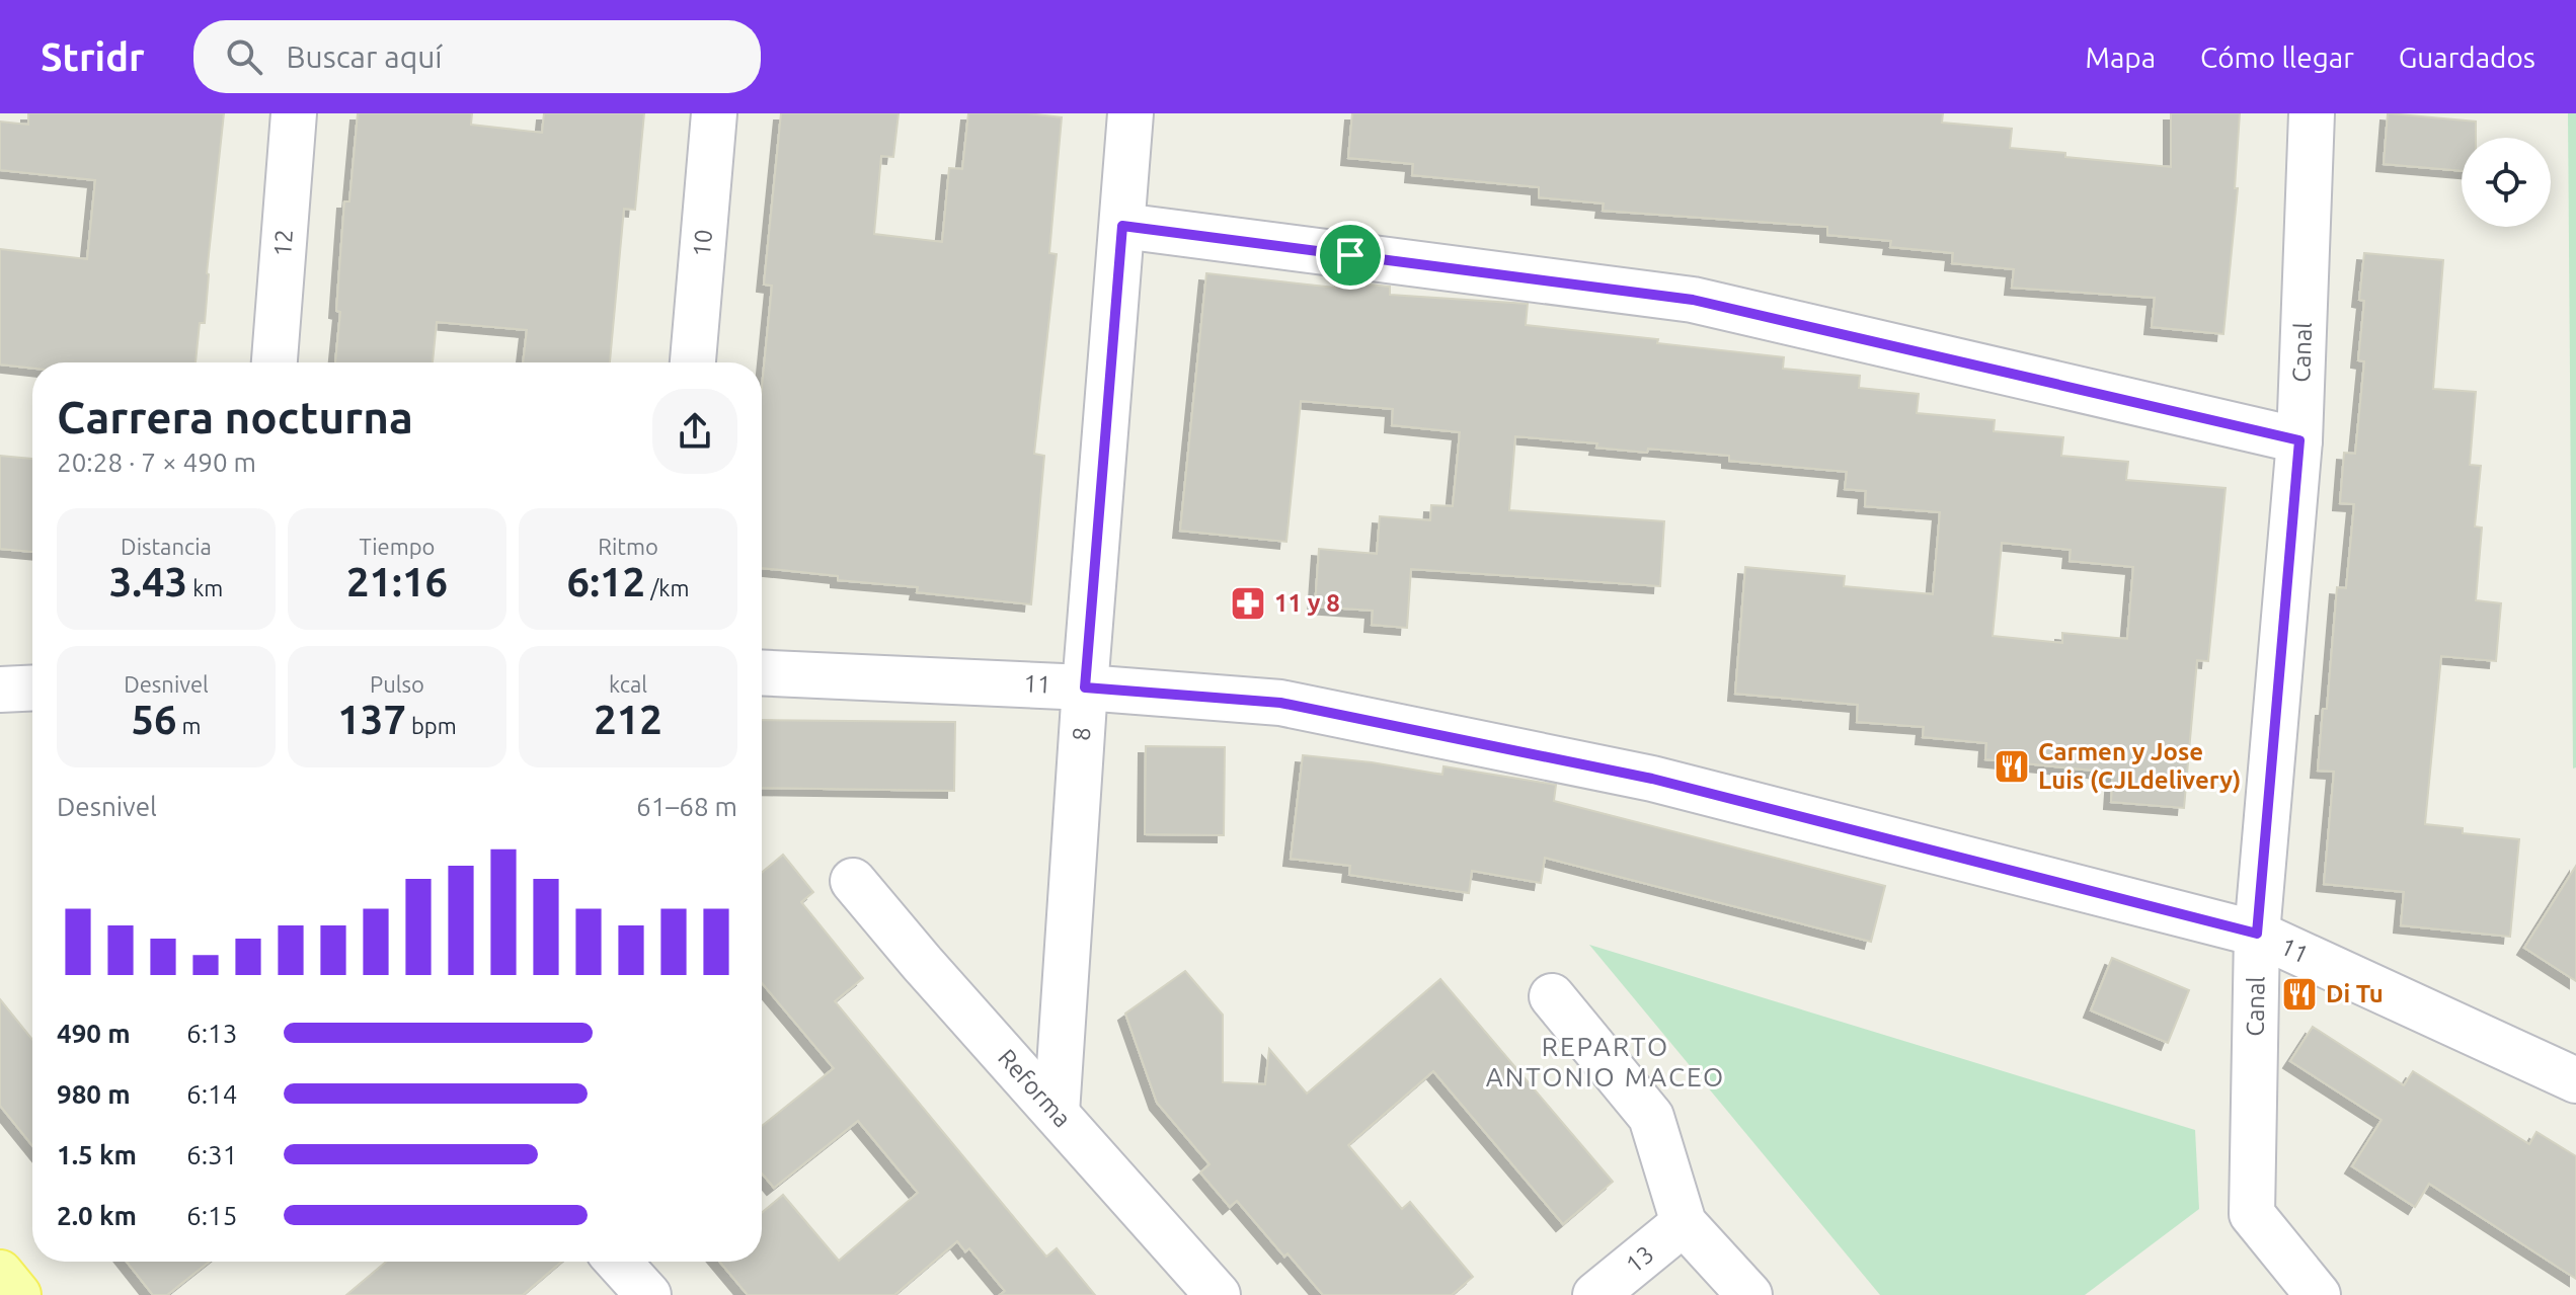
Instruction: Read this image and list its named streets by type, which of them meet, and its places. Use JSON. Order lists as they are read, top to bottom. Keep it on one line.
{"streets":{"street":["12","10","Canal","11","8","Reforma","13"]},"crossings":[["Canal","11"],["11","8"],["8","Reforma"]],"districts":["REPARTO ANTONIO MACEO"],"places":{"pharmacy":["11 y 8"],"restaurant":["Carmen y Jose Luis (CJLdelivery)","Di Tu"]},"page":{"header":"Stridr","search":"Buscar aquí","nav":["Mapa","Cómo llegar","Guardados"],"heading":["Carrera nocturna","20:28 · 7 × 490 m"],"stats":[["Distancia","3.43 km"],["Tiempo","21:16"],["Ritmo","6:12 /km"],["Desnivel","56 m"],["Pulso","137 bpm"],["kcal","212"]],"chart":["Desnivel","61–68 m"],"list":[{"name":"490 m","note":"6:13"},{"name":"980 m","note":"6:14"},{"name":"1.5 km","note":"6:31"},{"name":"2.0 km","note":"6:15"}]}}
